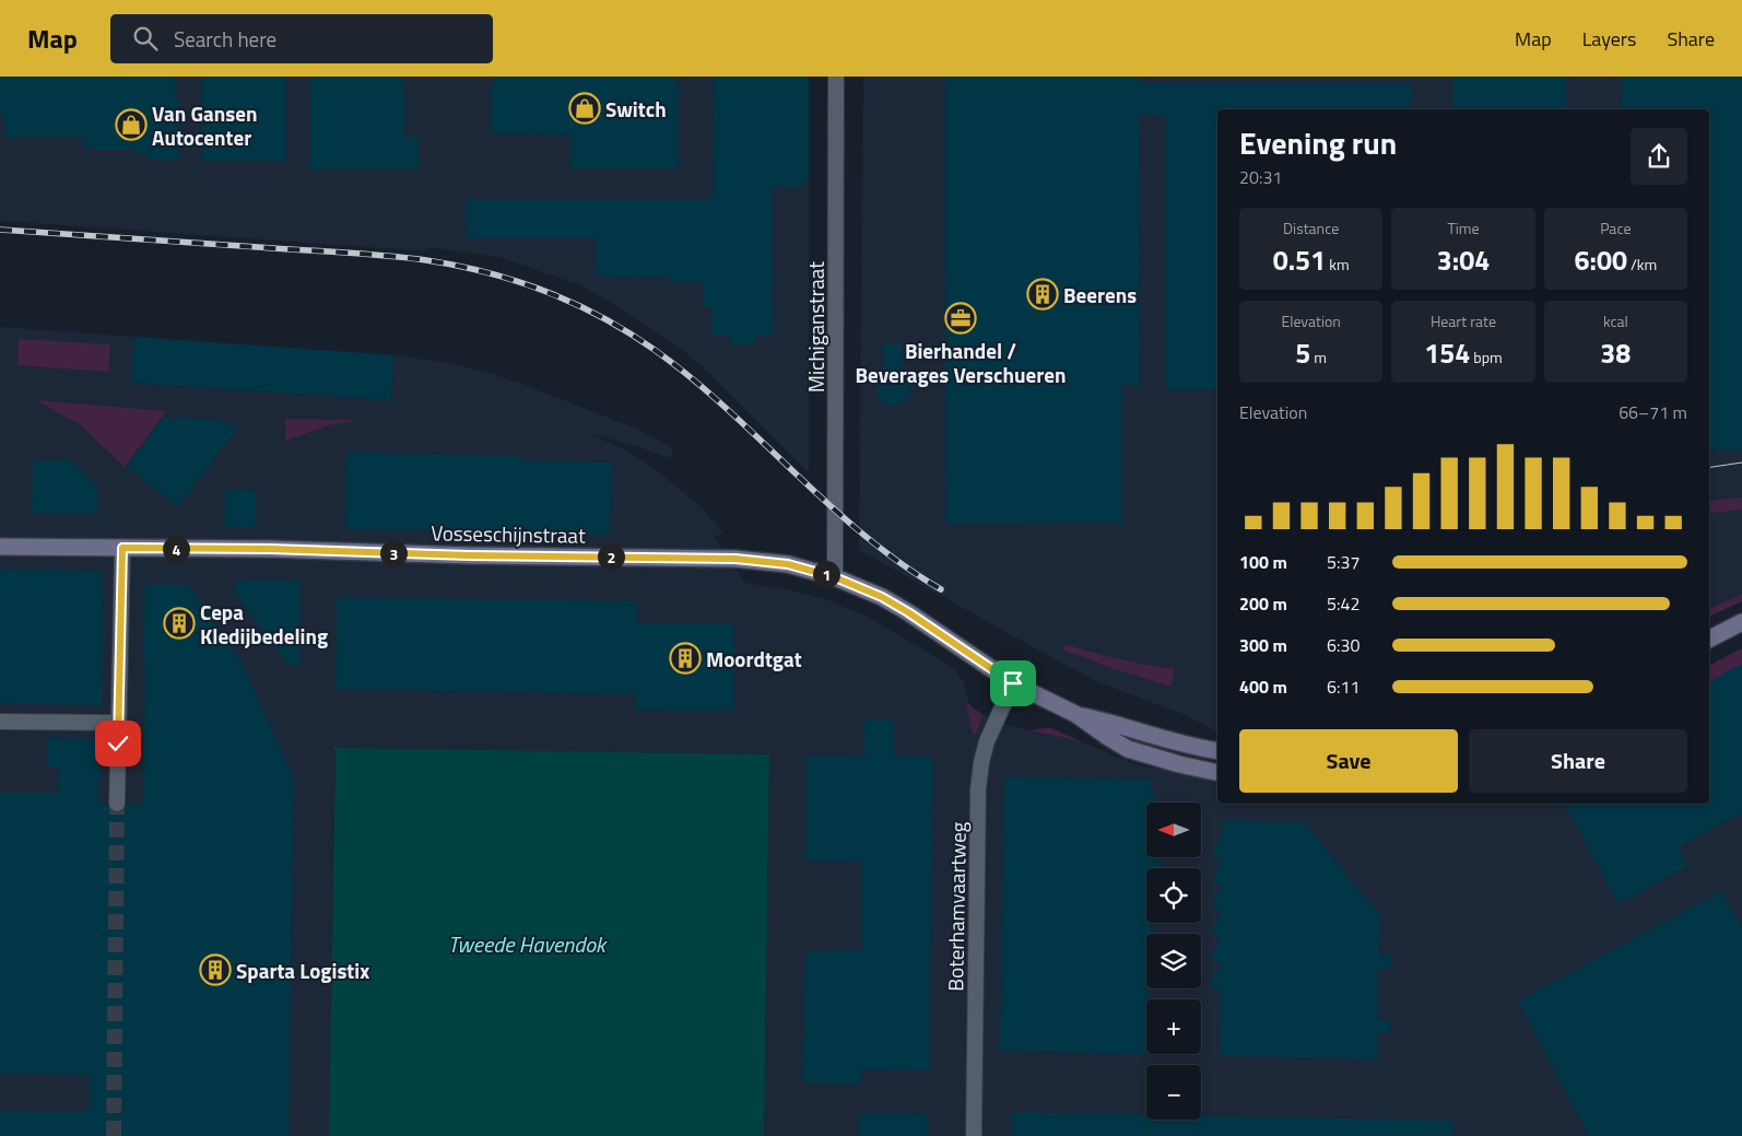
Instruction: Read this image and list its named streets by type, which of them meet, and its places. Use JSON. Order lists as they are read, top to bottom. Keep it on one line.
{"streets":{"street":["Michiganstraat","Vosseschijnstraat","Boterhamvaartweg"]},"crossings":[["Michiganstraat","Vosseschijnstraat"],["Vosseschijnstraat","Boterhamvaartweg"]],"water":["Tweede Havendok"],"places":{"shop":["Switch","Van Gansen Autocenter"],"building":["Beerens","Cepa Kledijbedeling","Moordtgat","Sparta Logistix"],"office":["Bierhandel / Beverages Verschueren"]},"north":"left","page":{"header":"Map","search":"Search here","nav":["Map","Layers","Share"],"heading":["Evening run","20:31"],"stats":[["Distance","0.51 km"],["Time","3:04"],["Pace","6:00 /km"],["Elevation","5 m"],["Heart rate","154 bpm"],["kcal","38"]],"chart":["Elevation","66–71 m"],"pins":["4","3","2","1"],"list":[{"name":"100 m","note":"5:37"},{"name":"200 m","note":"5:42"},{"name":"300 m","note":"6:30"},{"name":"400 m","note":"6:11"}],"buttons":["Save","Share"],"map_buttons":["+","−"]}}
